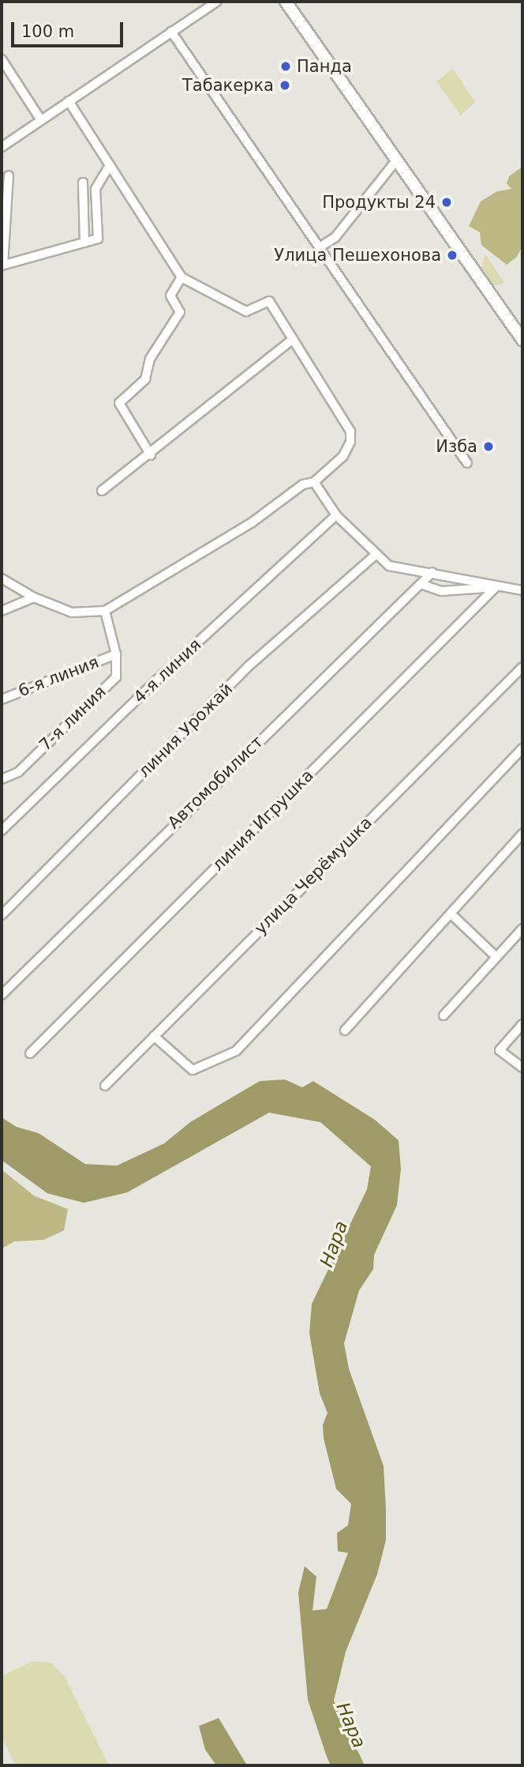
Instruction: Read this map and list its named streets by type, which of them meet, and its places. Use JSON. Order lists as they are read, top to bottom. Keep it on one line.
{"streets":{"street":["4-я линия","6-я линия","7-я линия","линия Урожай","Автомобилист","линия Игрушка","улица Черёмушка"]},"crossings":[["6-я линия","7-я линия"]],"water":["Нара"],"places":["Панда","Табакерка","Продукты 24","Улица Пешехонова","Изба"],"scale_bar":"100 m"}
